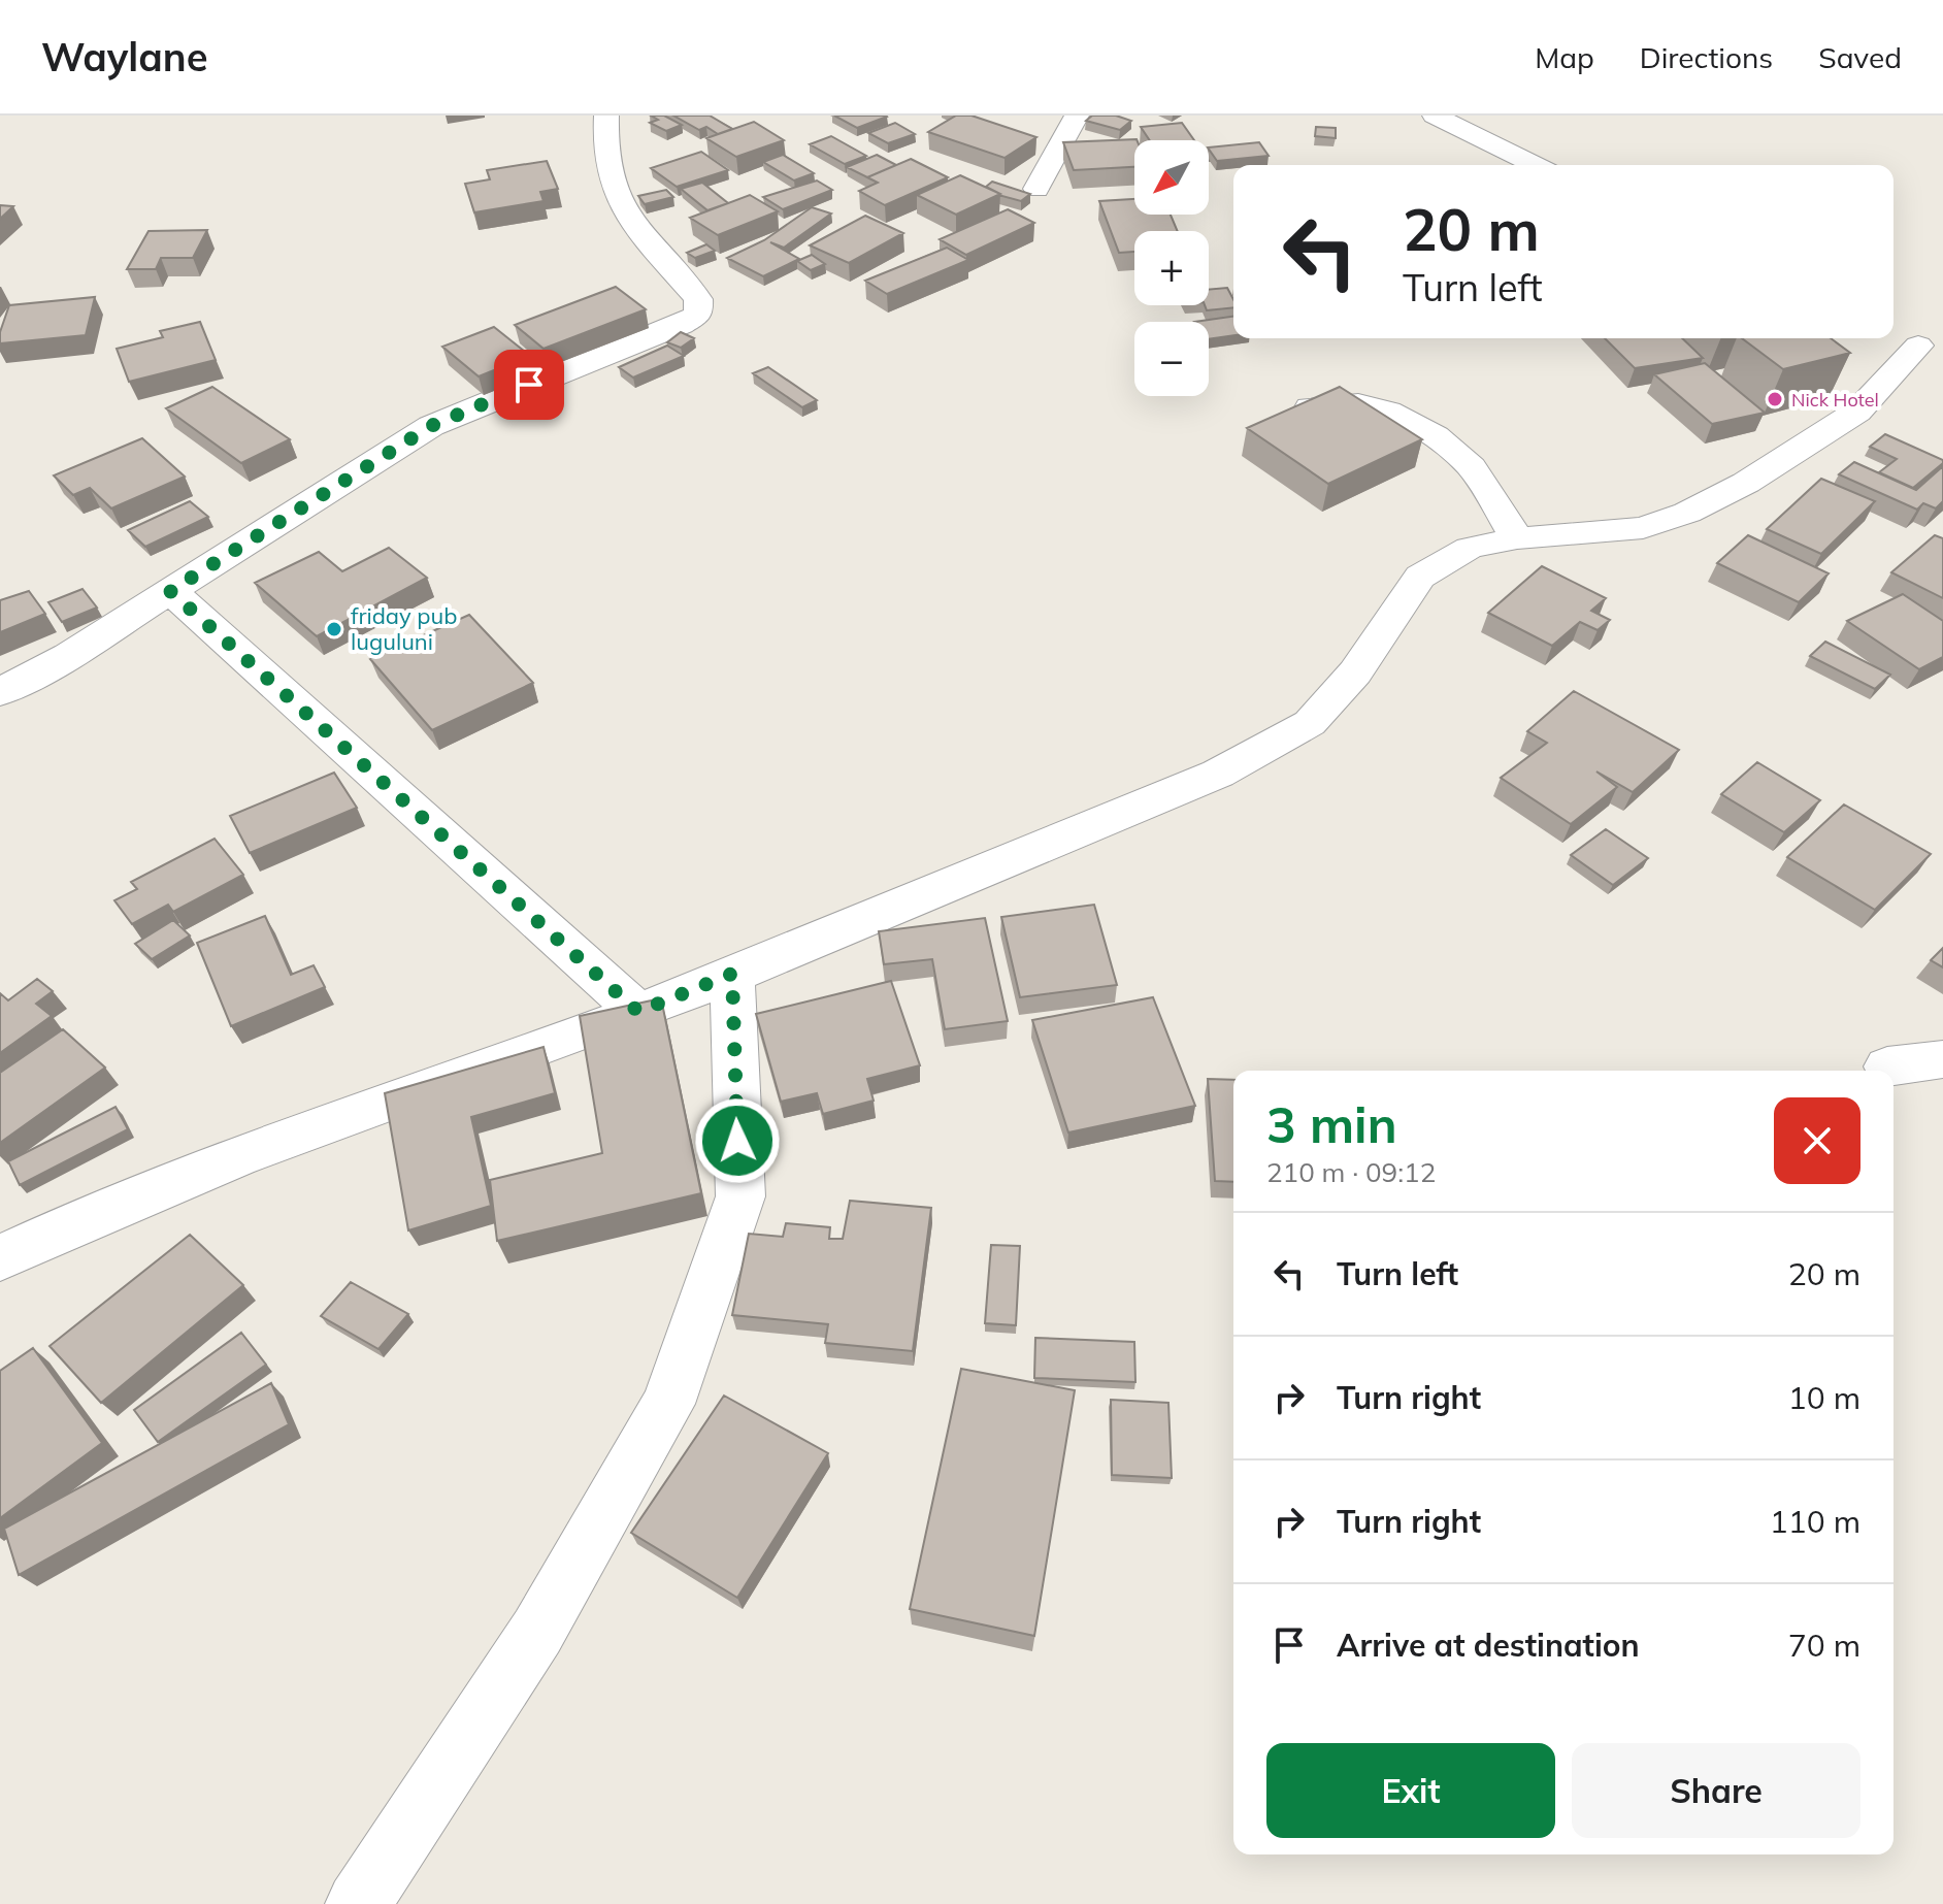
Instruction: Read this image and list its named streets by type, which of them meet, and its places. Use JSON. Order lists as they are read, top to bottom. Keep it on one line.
{"places":["Nick Hotel","friday pub luguluni"],"north":"bottom left","page":{"header":"Waylane","nav":["Map","Directions","Saved"],"map_buttons":["+","−"],"turn":["20 m","Turn left"],"heading":["3 min","210 m · 09:12"],"list":[{"name":"Turn left","value":"20 m"},{"name":"Turn right","value":"10 m"},{"name":"Turn right","value":"110 m"},{"name":"Arrive at destination","value":"70 m"}],"buttons":["Exit","Share"]}}
